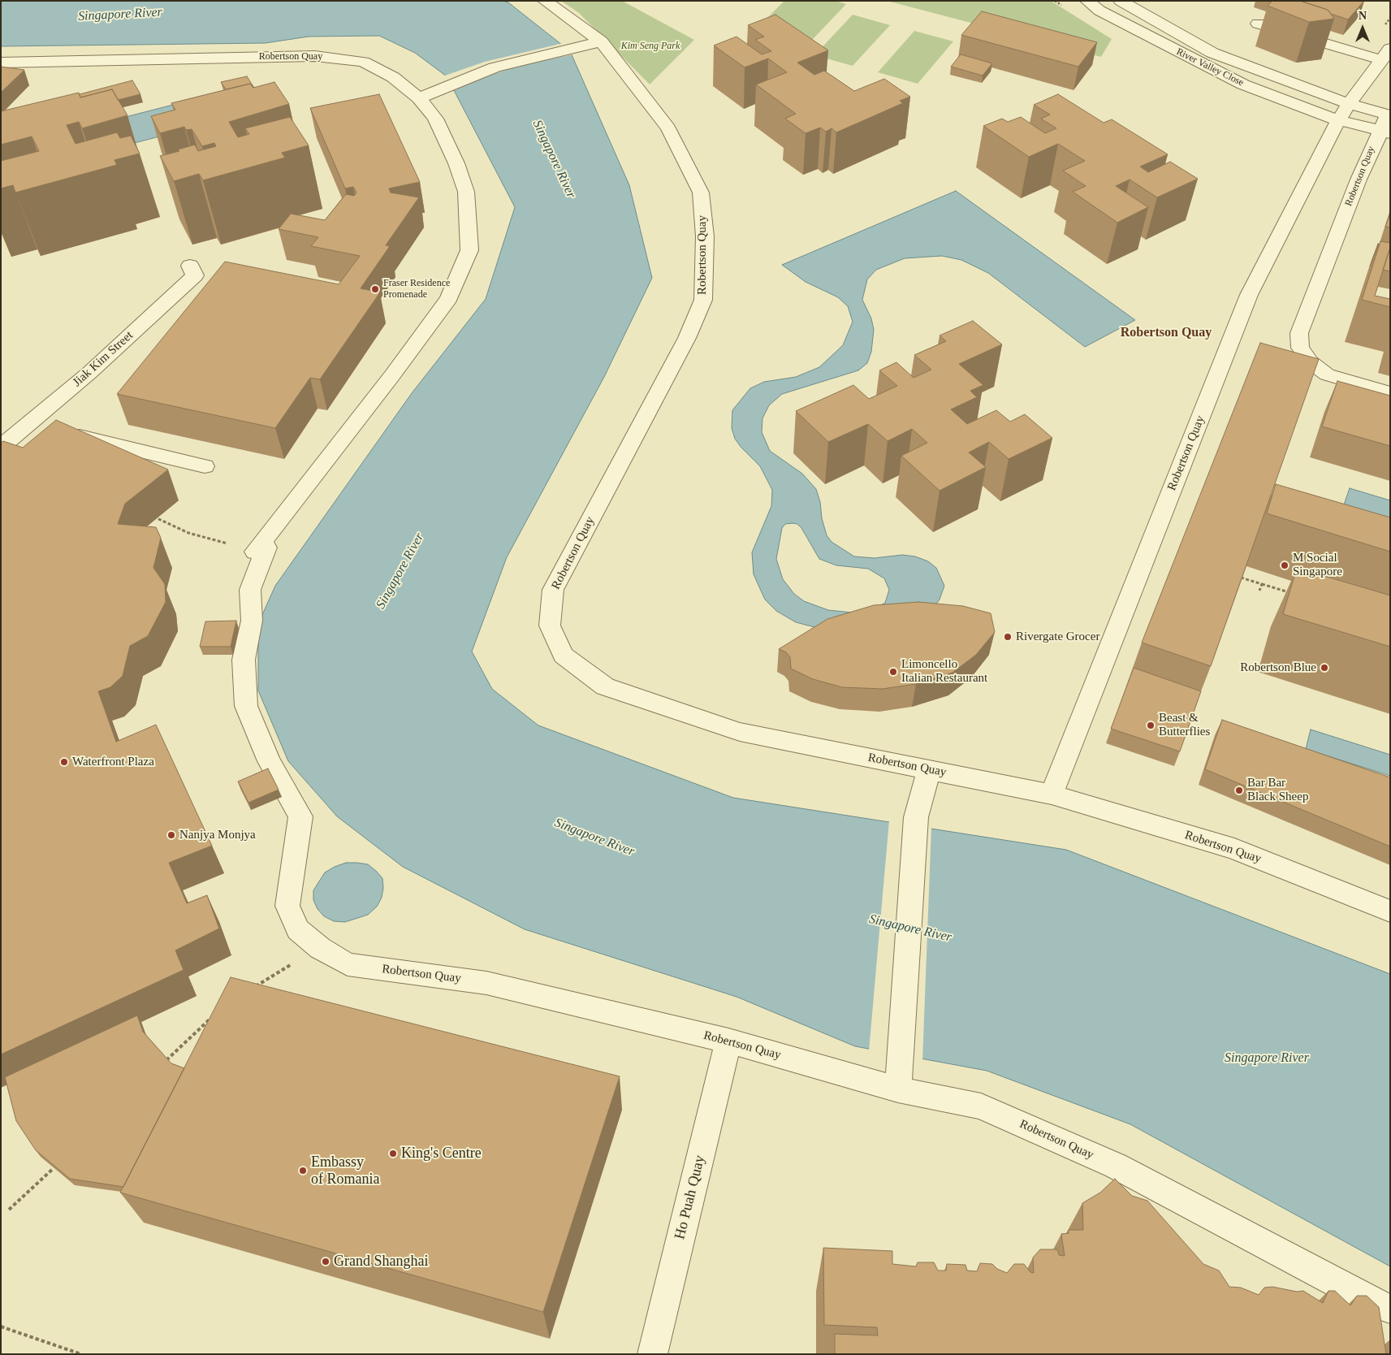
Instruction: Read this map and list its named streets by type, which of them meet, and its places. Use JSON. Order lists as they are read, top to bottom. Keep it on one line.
{"streets":{"street":["Robertson Quay","River Valley Close","Jiak Kim Street","Ho Puah Quay"]},"crossings":[["Robertson Quay","River Valley Close"],["Robertson Quay","Ho Puah Quay"]],"districts":["Robertson Quay"],"water":["Singapore River"],"parks":["Kim Seng Park"],"places":["Fraser Residence Promenade","M Social Singapore","Rivergate Grocer","Robertson Blue","Limoncello Italian Restaurant","Beast & Butterflies","Waterfront Plaza","Bar Bar Black Sheep","Nanjya Monjya","King's Centre","Embassy of Romania","Grand Shanghai"],"north":"top"}
